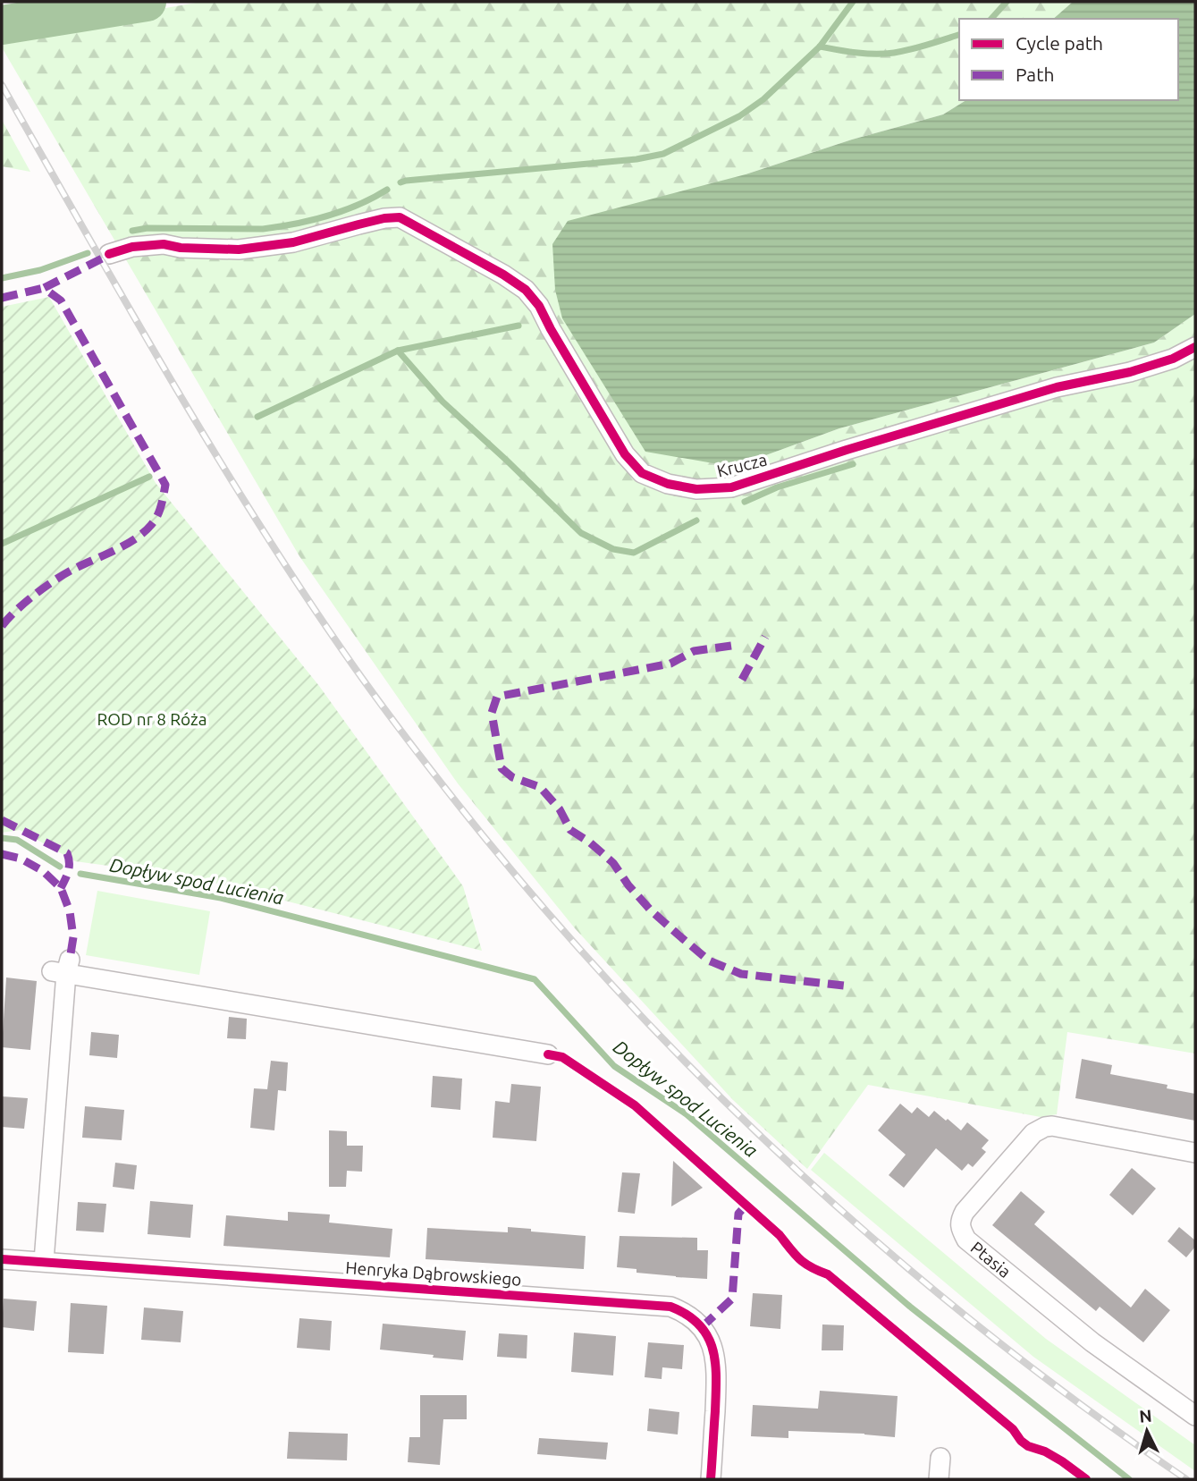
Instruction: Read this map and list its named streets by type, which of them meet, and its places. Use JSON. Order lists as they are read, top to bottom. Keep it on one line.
{"streets":{"street":["Krucza","Ptasia","Henryka Dąbrowskiego"]},"water":["Dopływ spod Lucienia"],"parks":["ROD nr 8 Róża"],"legend":["Cycle path","Path"],"north":"top"}
